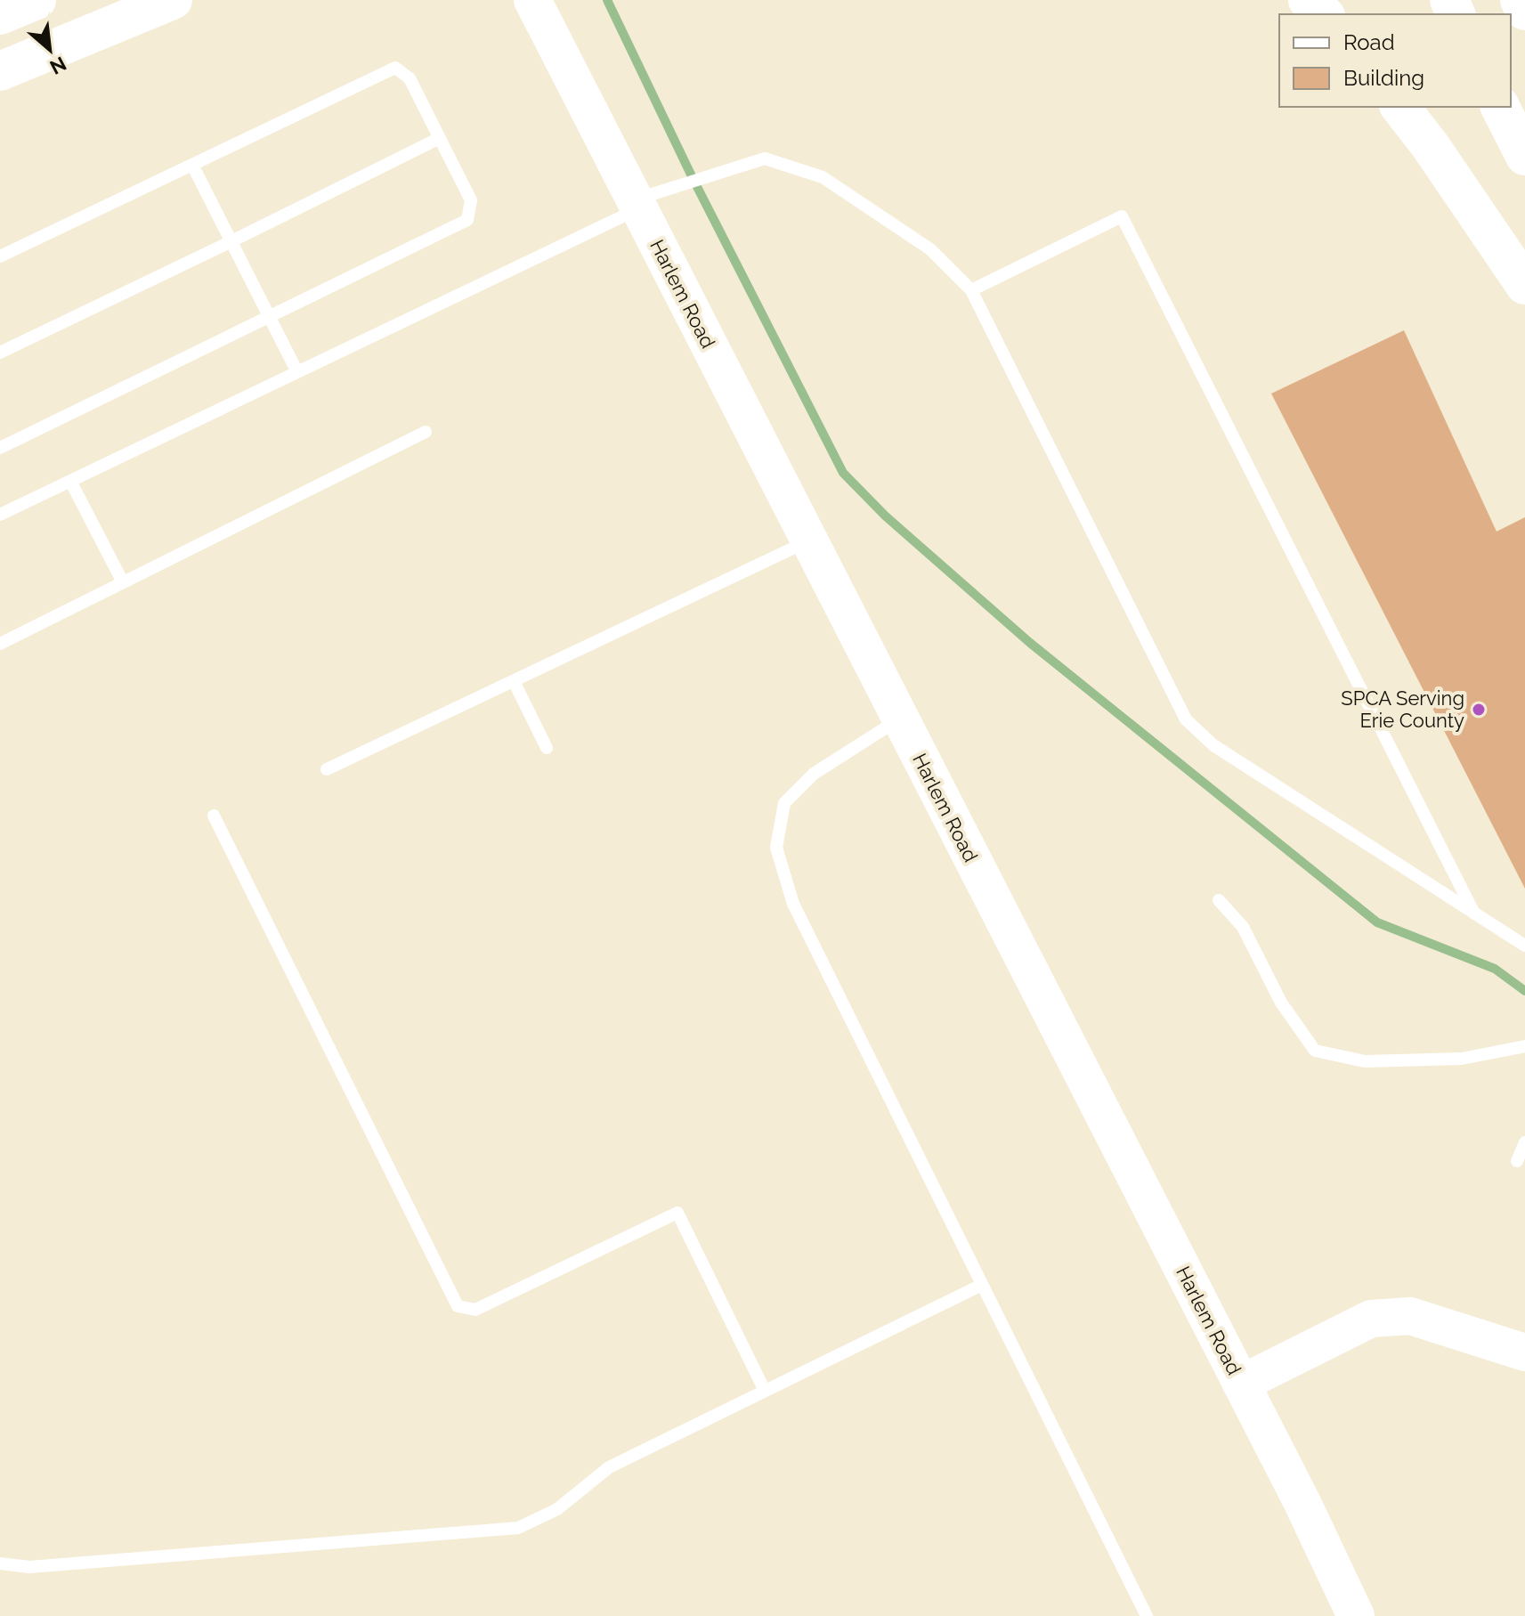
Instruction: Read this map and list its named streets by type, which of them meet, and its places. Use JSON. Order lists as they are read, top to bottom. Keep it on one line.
{"streets":{"main road":["Harlem Road"]},"places":["SPCA Serving Erie County"],"legend":["Road","Building"],"north":"bottom right"}
